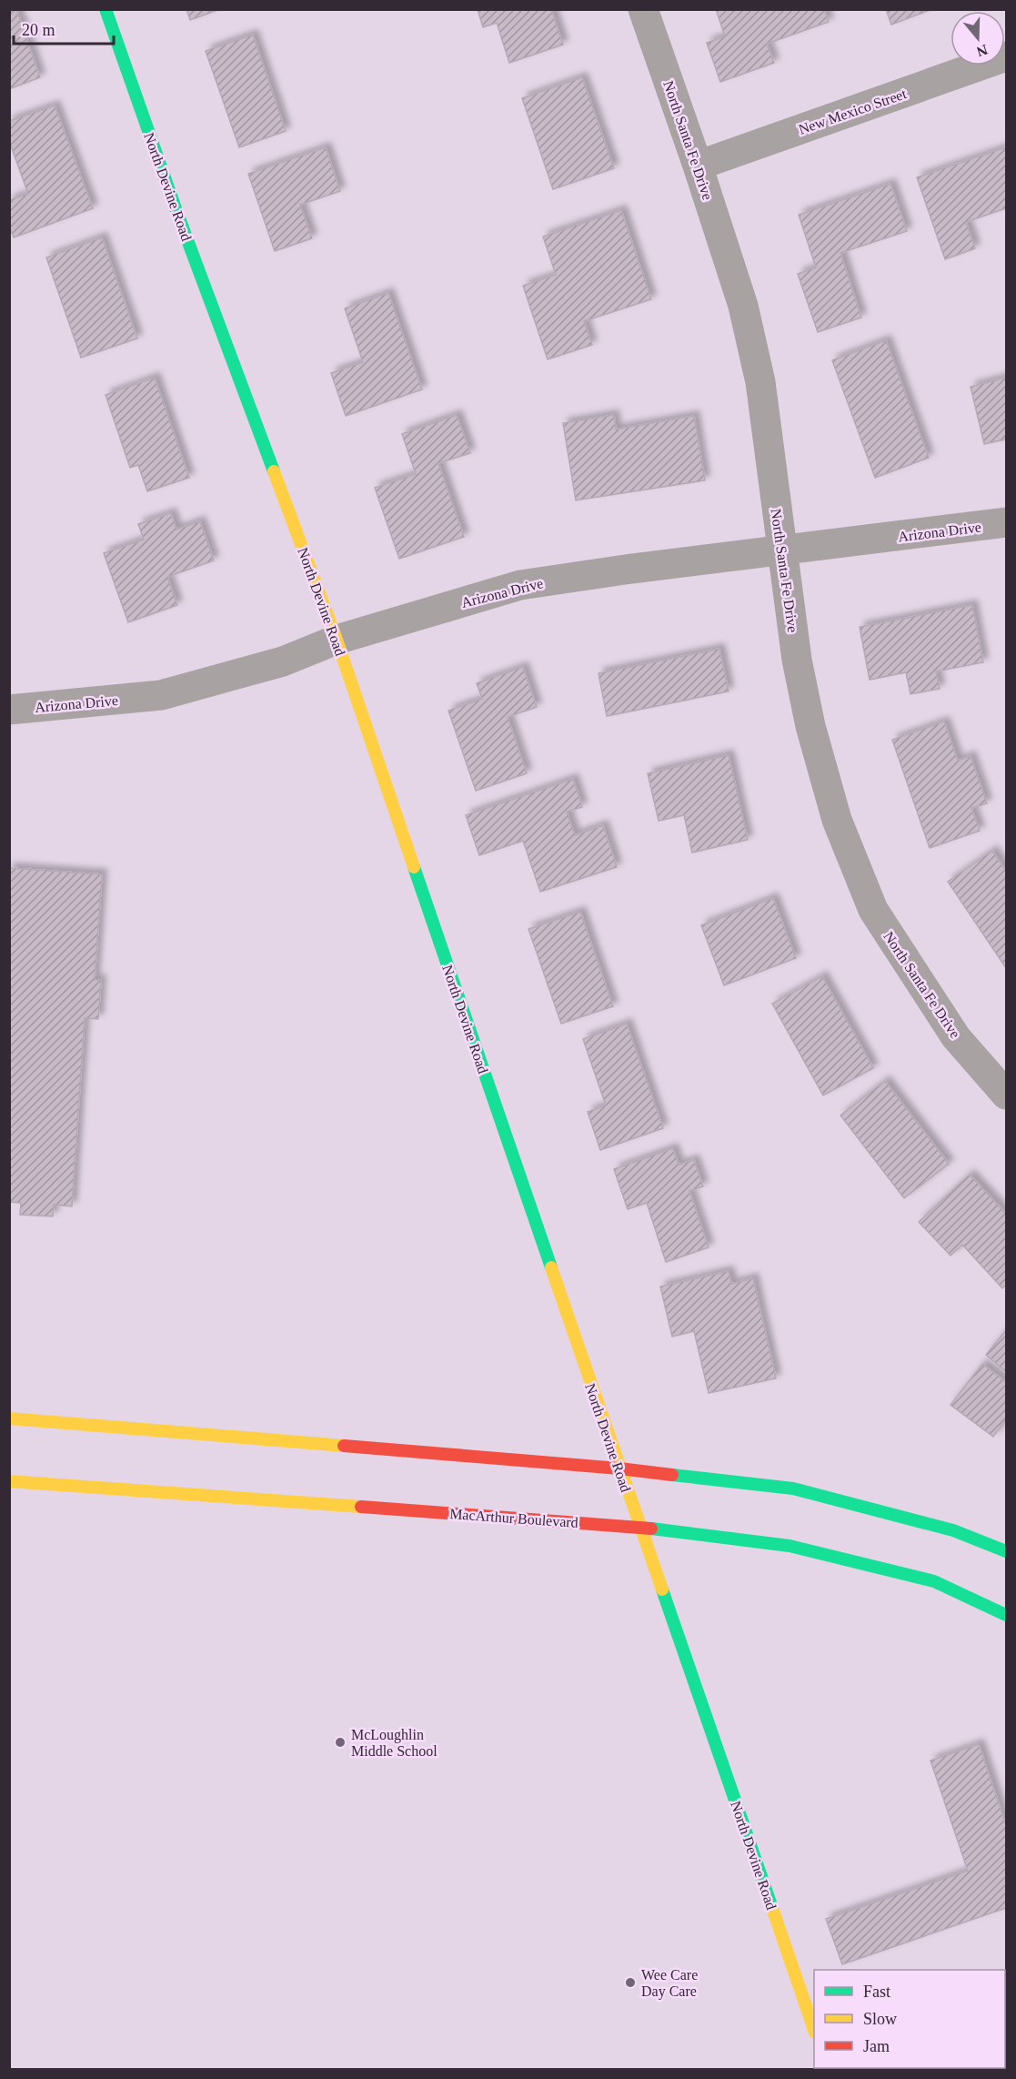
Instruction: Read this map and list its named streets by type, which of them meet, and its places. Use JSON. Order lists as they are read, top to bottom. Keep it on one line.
{"streets":{"street":["New Mexico Street","North Santa Fe Drive","North Devine Road","Arizona Drive","MacArthur Boulevard"]},"crossings":[["New Mexico Street","North Santa Fe Drive"],["North Santa Fe Drive","Arizona Drive"],["North Devine Road","Arizona Drive"],["North Devine Road","MacArthur Boulevard"]],"places":["McLoughlin Middle School","Wee Care Day Care"],"legend":["Fast","Slow","Jam"],"scale_bar":"20 m","north":"bottom"}
